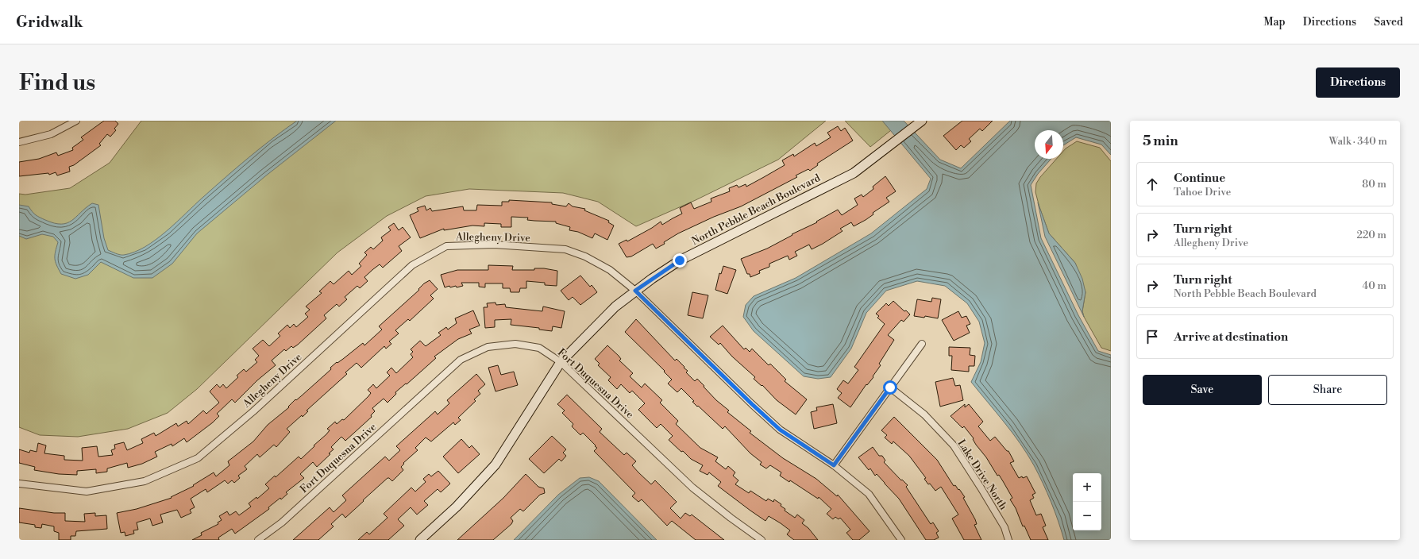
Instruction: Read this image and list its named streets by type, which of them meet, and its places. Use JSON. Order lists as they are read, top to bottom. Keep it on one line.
{"streets":{"street":["North Pebble Beach Boulevard","Allegheny Drive","Fort Duquesna Drive","Lake Drive North"]},"crossings":[["North Pebble Beach Boulevard","Allegheny Drive"],["North Pebble Beach Boulevard","Fort Duquesna Drive"]],"north":"bottom","page":{"header":"Gridwalk","nav":["Map","Directions","Saved"],"buttons":["Directions",["Save","Share"]],"title":"Find us","heading":["5 min","Walk · 340 m"],"list":[["Continue","Tahoe Drive","80 m"],["Turn right","Allegheny Drive","220 m"],["Turn right","North Pebble Beach Boulevard","40 m"],"Arrive at destination"],"map_buttons":["+","−"]}}
